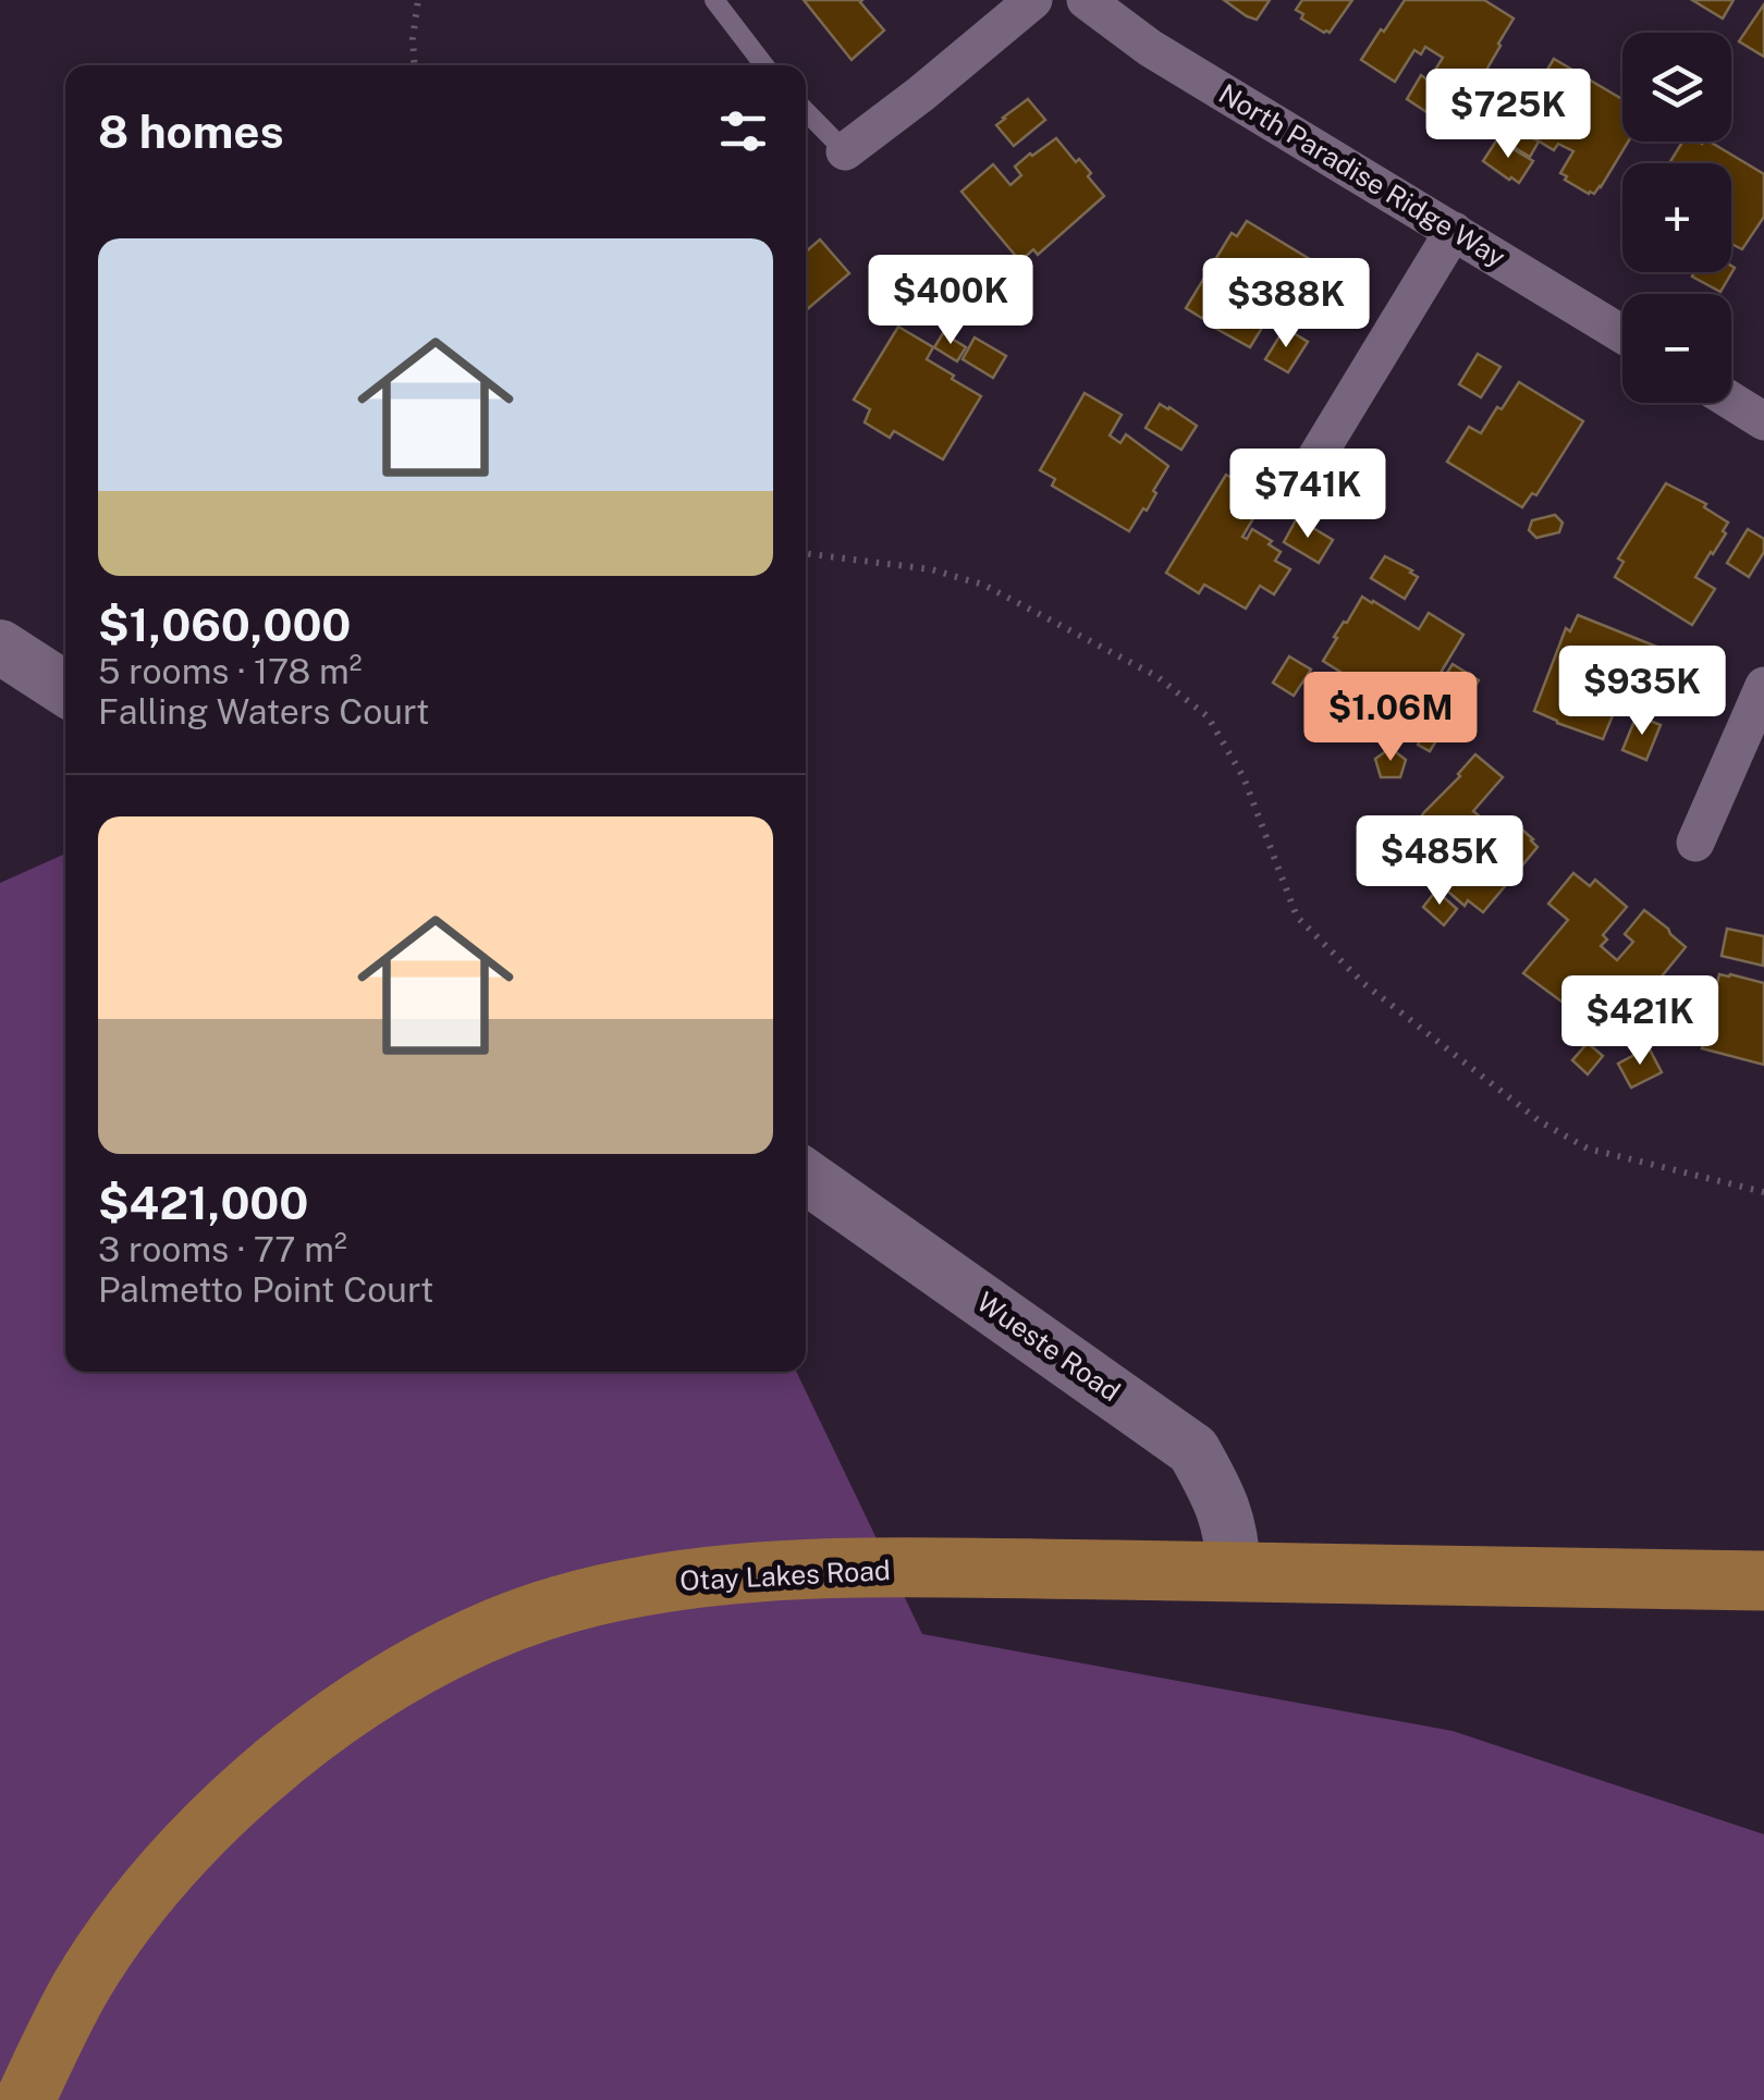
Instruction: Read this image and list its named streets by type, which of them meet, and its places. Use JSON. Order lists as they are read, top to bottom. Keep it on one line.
{"streets":{"main road":["Otay Lakes Road"],"street":["North Paradise Ridge Way","Wueste Road"]},"crossings":[["Wueste Road","Otay Lakes Road"]],"page":{"map_buttons":["+","−"],"heading":"8 homes","price":["$725K","$400K","$388K","$741K","$935K","$1.06M","$485K","$421K"],"list":[{"name":"$1,060,000","note":"5 rooms · 178 m² · Falling Waters Court"},{"name":"$421,000","note":"3 rooms · 77 m² · Palmetto Point Court"}]}}
